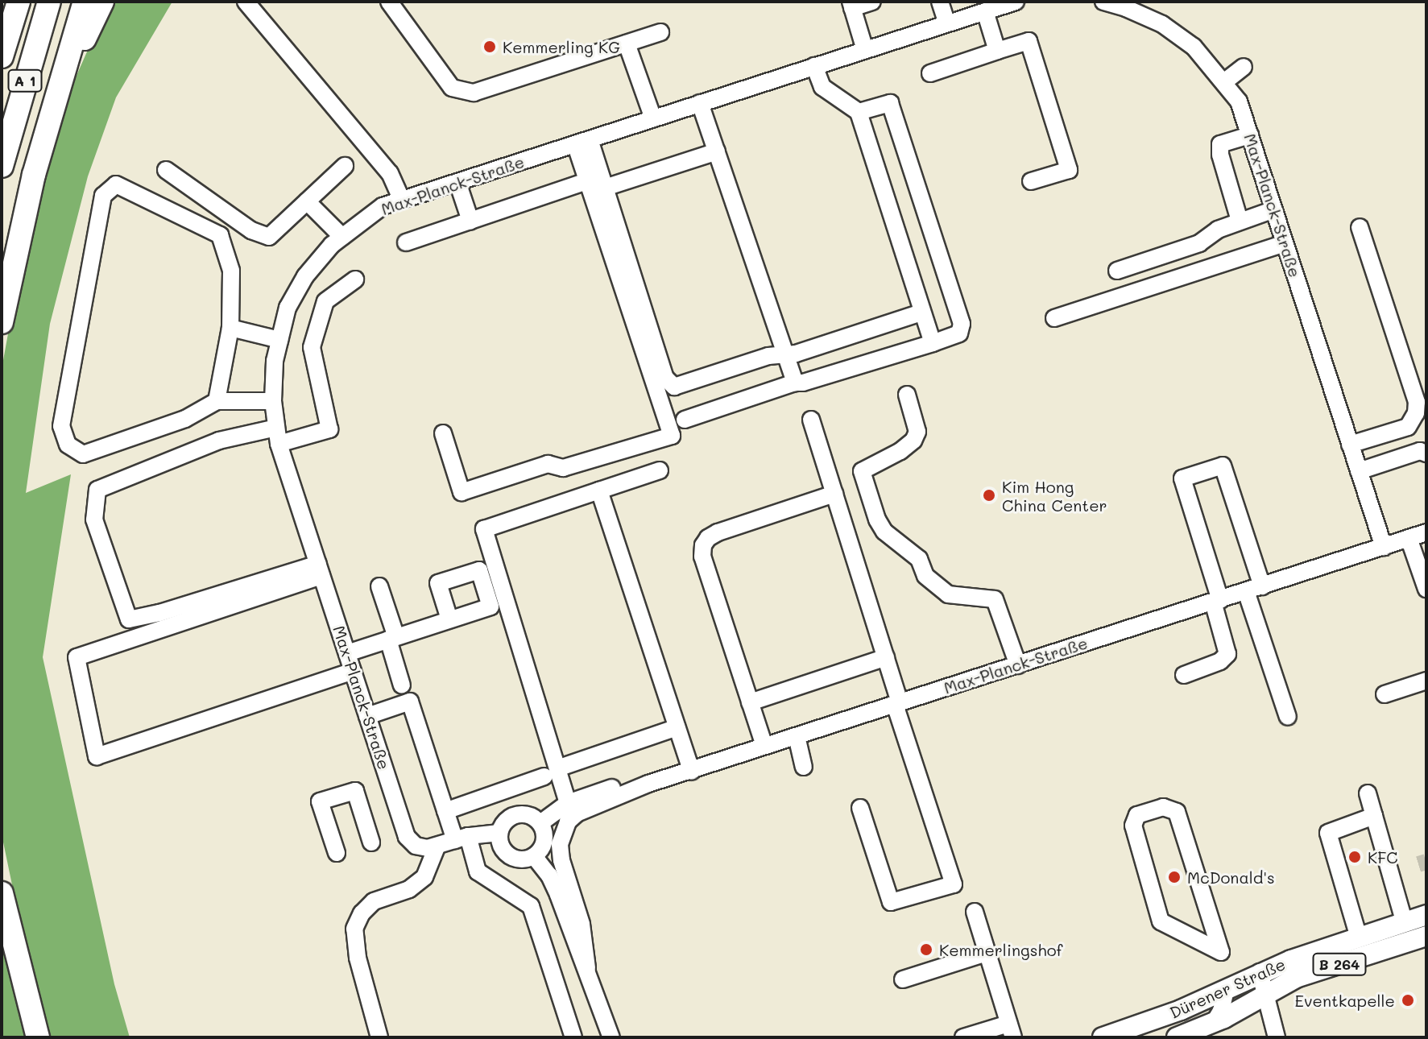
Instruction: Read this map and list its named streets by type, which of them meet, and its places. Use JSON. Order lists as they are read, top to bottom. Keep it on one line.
{"streets":{"highway":["A 1"],"main road":["B 264","Dürener Straße"],"street":["Max-Planck-Straße"]},"places":["Kemmerling KG","Kim Hong China Center","KFC","McDonald's","Kemmerlingshof","Eventkapelle"]}
